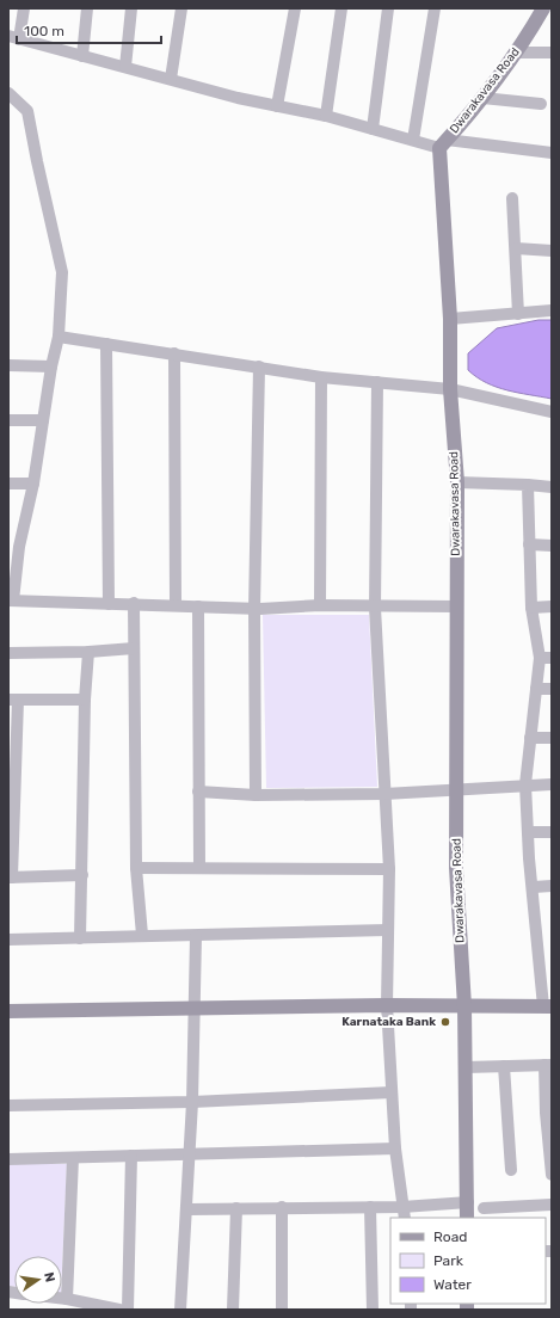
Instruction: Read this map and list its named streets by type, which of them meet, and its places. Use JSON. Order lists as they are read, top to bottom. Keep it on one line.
{"streets":{"street":["Dwarakavasa Road"]},"places":["Karnataka Bank"],"legend":["Road","Park","Water"],"scale_bar":"100 m","north":"right"}
